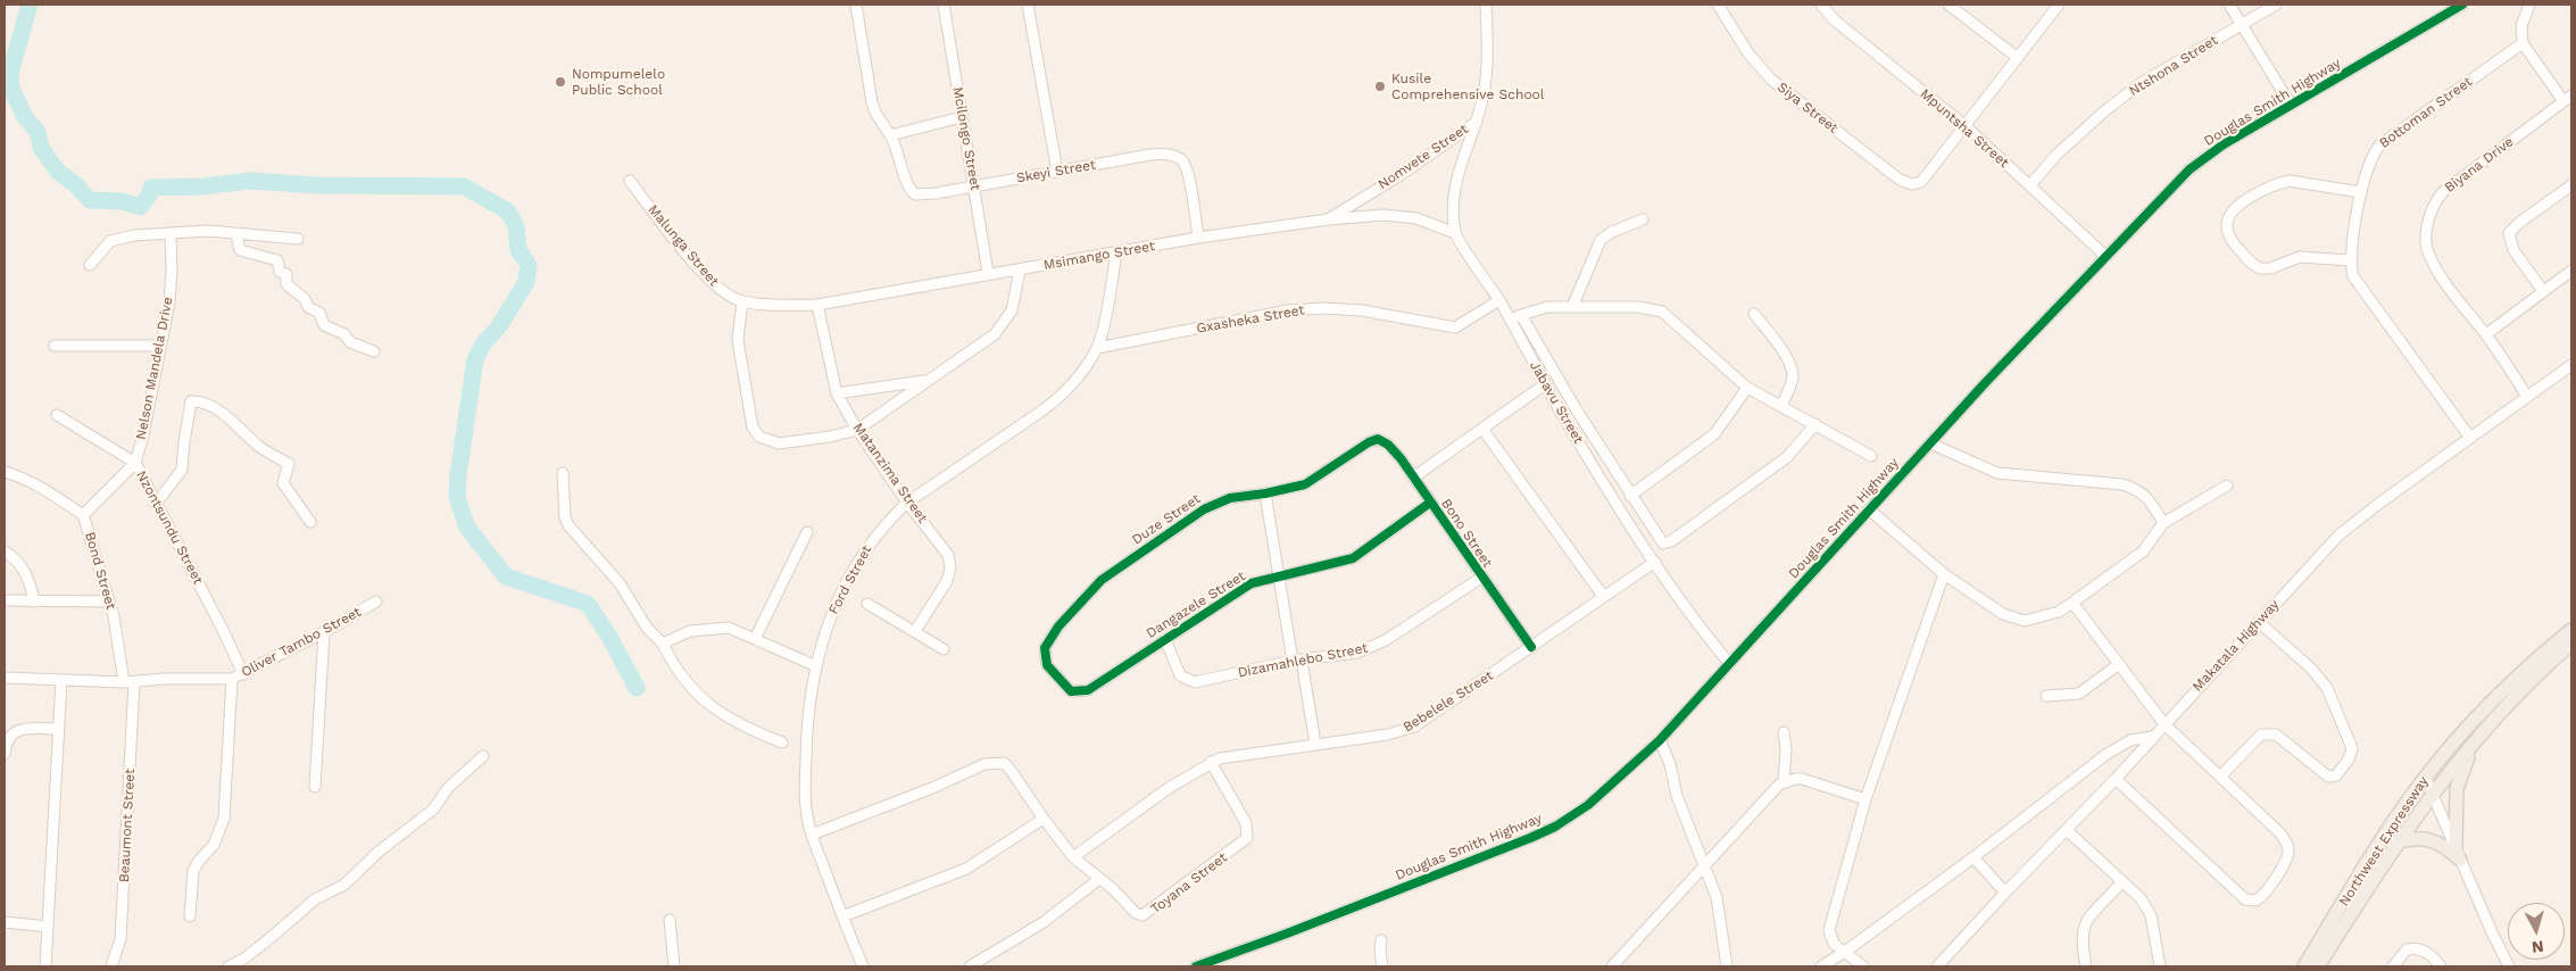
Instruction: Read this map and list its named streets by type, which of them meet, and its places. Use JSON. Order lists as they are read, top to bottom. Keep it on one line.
{"streets":{"main road":["Northwest Expressway"],"street":["Ntshona Street","Douglas Smith Highway","Siya Street","Bottoman Street","Mpuntsha Street","Mcilongo Street","Nomvete Street","Biyana Drive","Skeyi Street","Malunga Street","Msimango Street","Gxasheka Street","Nelson Mandela Drive","Jabavu Street","Matanzima Street","Duze Street","Nzontsundu Street","Bono Street","Bond Street","Ford Street","Dangazele Street","Oliver Tambo Street","Makatala Highway","Dizamahlebo Street","Bebelele Street","Beaumont Street","Toyana Street"]},"crossings":[["Ntshona Street","Mpuntsha Street"],["Douglas Smith Highway","Mpuntsha Street"],["Douglas Smith Highway","Jabavu Street"],["Siya Street","Mpuntsha Street"],["Bottoman Street","Makatala Highway"],["Mcilongo Street","Skeyi Street"],["Mcilongo Street","Msimango Street"],["Nomvete Street","Msimango Street"],["Biyana Drive","Makatala Highway"],["Skeyi Street","Msimango Street"],["Malunga Street","Msimango Street"],["Msimango Street","Jabavu Street"],["Msimango Street","Matanzima Street"],["Msimango Street","Ford Street"],["Gxasheka Street","Jabavu Street"],["Gxasheka Street","Ford Street"],["Nelson Mandela Drive","Nzontsundu Street"],["Nelson Mandela Drive","Bond Street"],["Jabavu Street","Bebelele Street"],["Matanzima Street","Ford Street"],["Duze Street","Bono Street"],["Duze Street","Dangazele Street"],["Nzontsundu Street","Oliver Tambo Street"],["Bono Street","Dangazele Street"],["Bono Street","Dizamahlebo Street"],["Bono Street","Bebelele Street"],["Bond Street","Oliver Tambo Street"],["Ford Street","Toyana Street"],["Dangazele Street","Dizamahlebo Street"],["Oliver Tambo Street","Beaumont Street"],["Bebelele Street","Toyana Street"]],"places":["Nompumelelo Public School","Kusile Comprehensive School"],"north":"bottom"}
